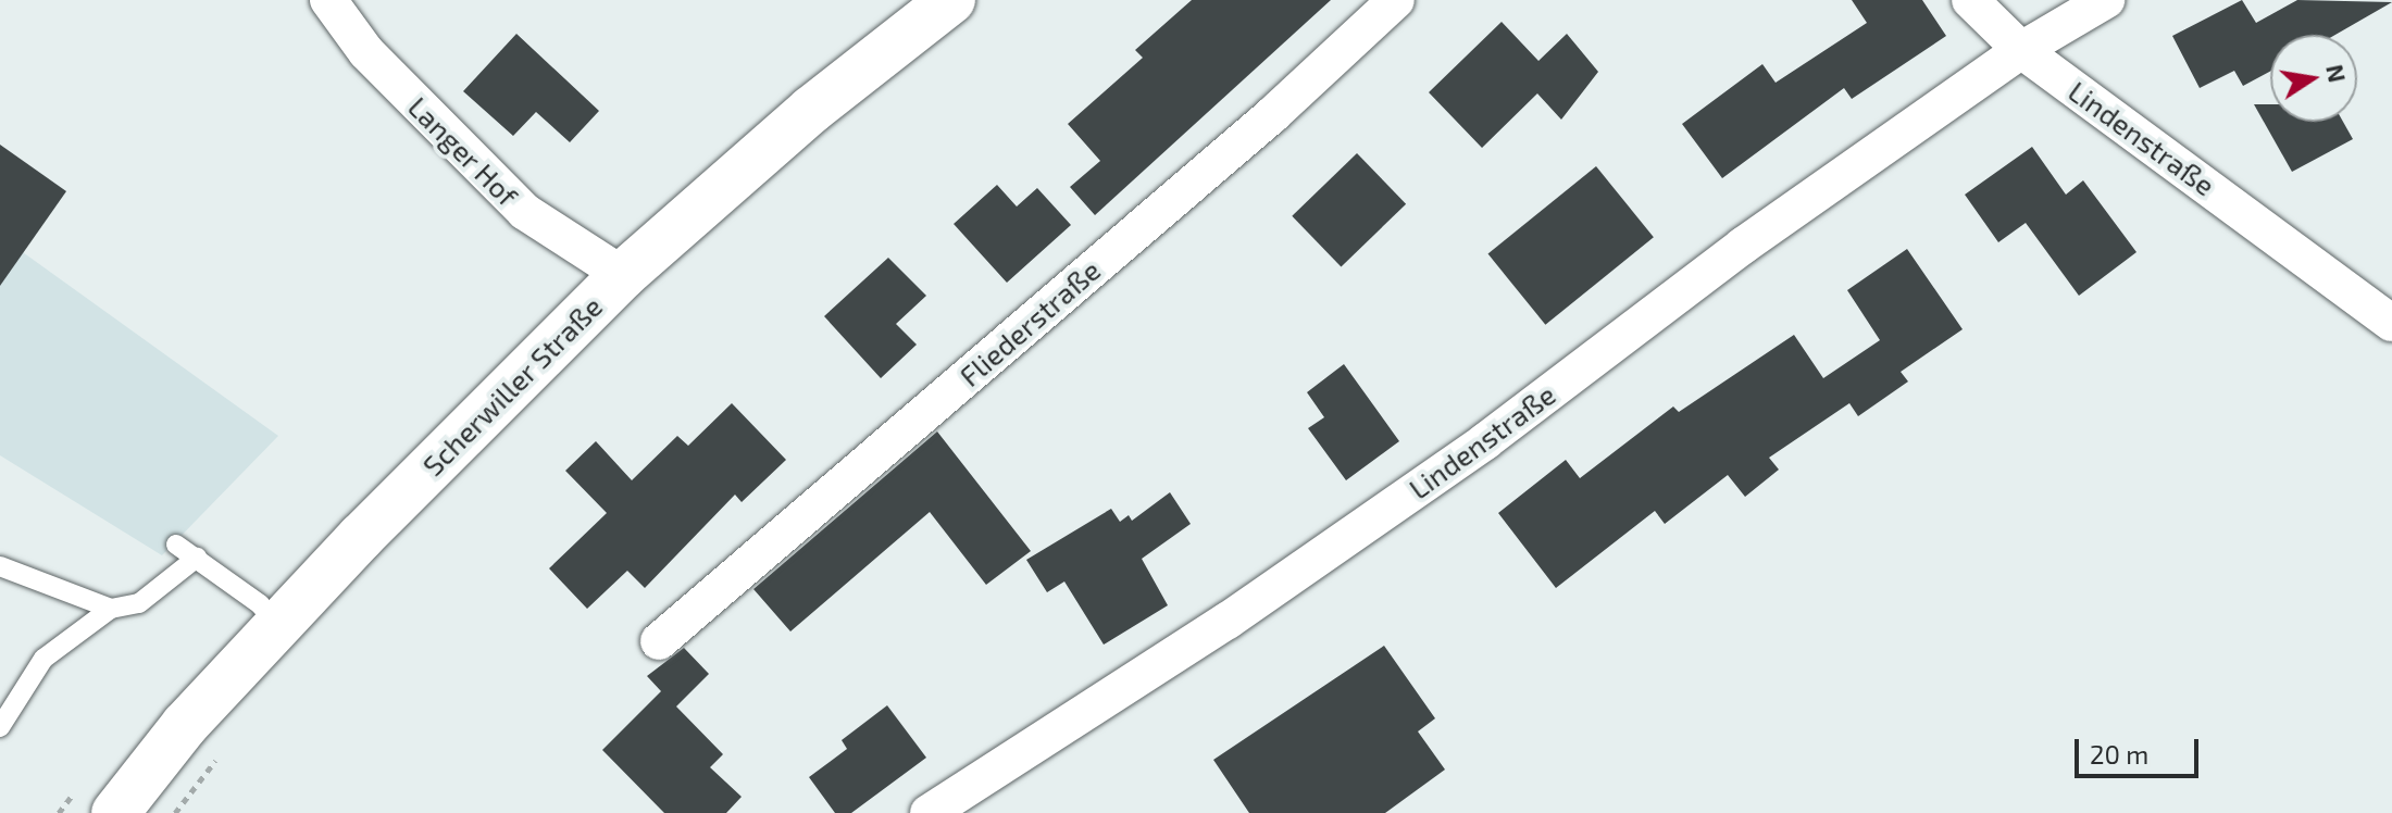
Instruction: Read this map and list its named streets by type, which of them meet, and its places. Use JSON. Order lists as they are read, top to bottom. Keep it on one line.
{"streets":{"street":["Lindenstraße","Langer Hof","Fliederstraße","Scherwiller Straße"]},"crossings":[["Langer Hof","Scherwiller Straße"]],"scale_bar":"20 m","north":"right"}
